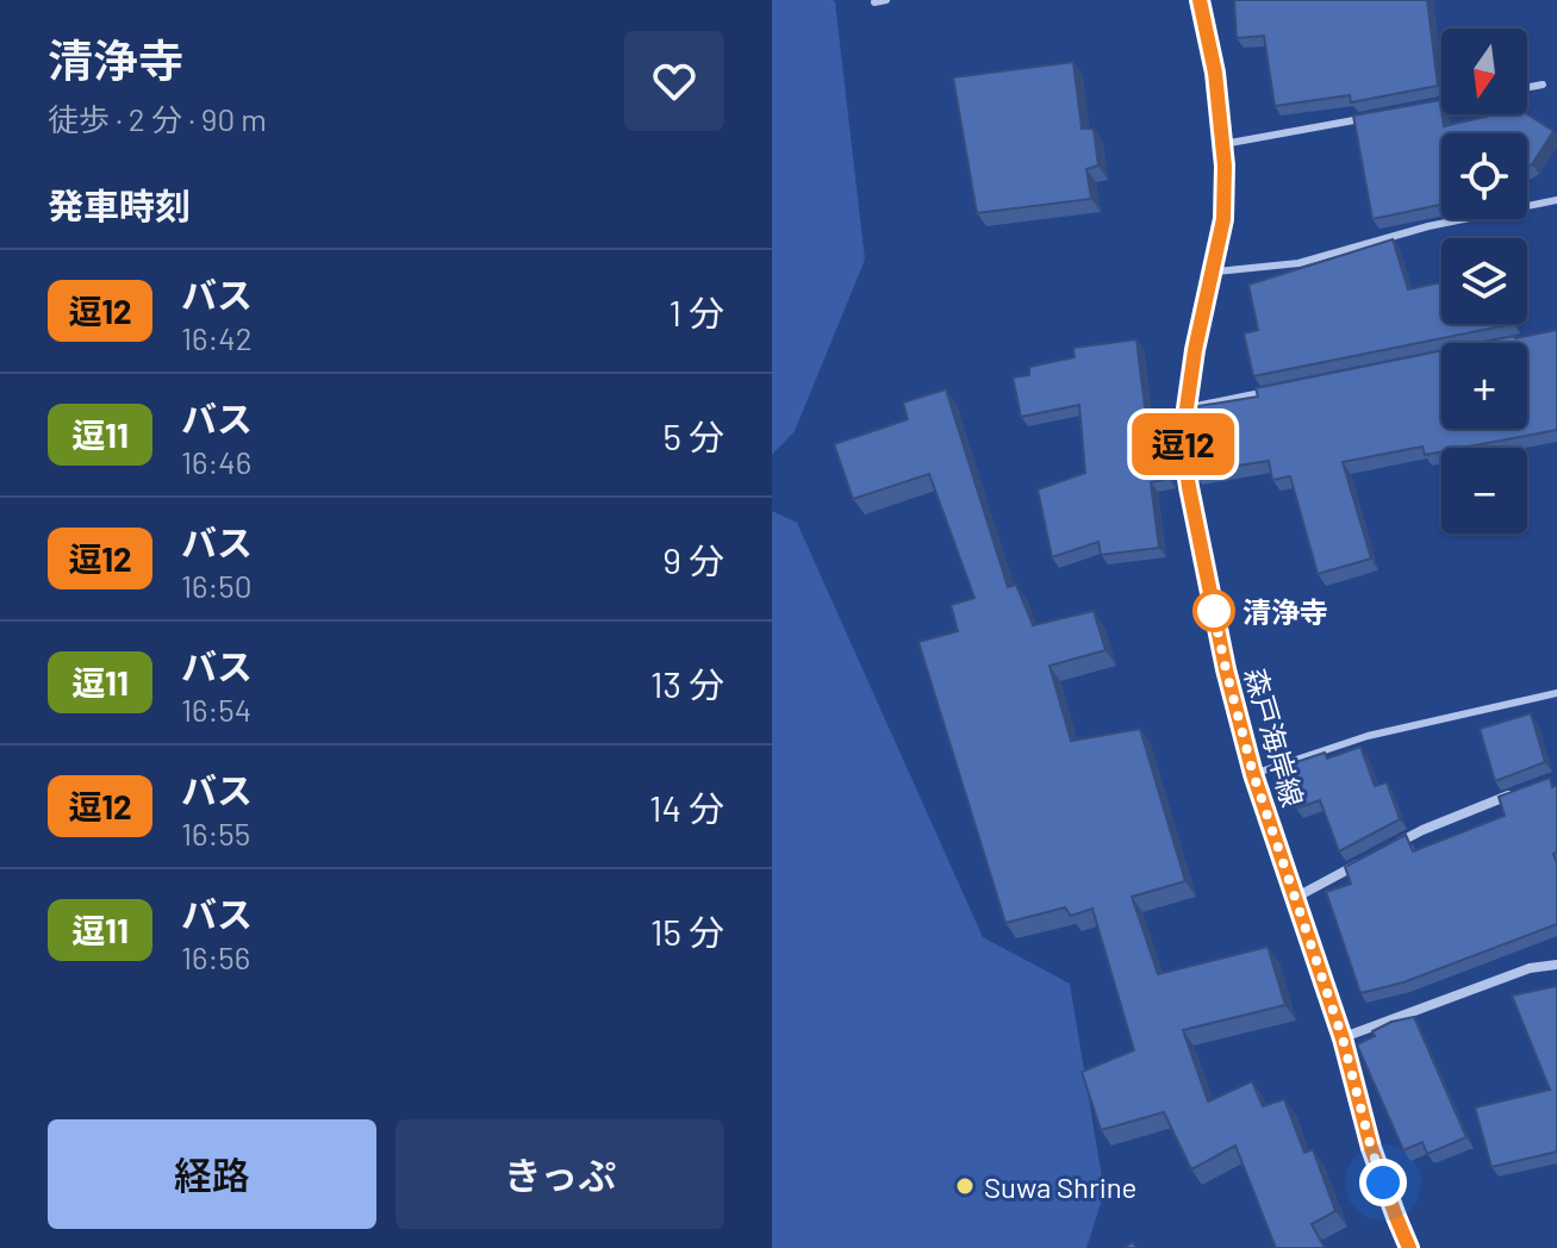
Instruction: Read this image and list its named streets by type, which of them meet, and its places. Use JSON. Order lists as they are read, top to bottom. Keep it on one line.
{"streets":{"main road":["森戸海岸線"]},"places":["清浄寺","Suwa Shrine"],"lines":["bus line 逗12"],"north":"bottom","page":{"heading":[["清浄寺","徒歩 · 2 分 · 90 m"],"発車時刻"],"on_map":"逗12","map_buttons":["+","−"],"list":[{"mark":"逗12","name":"バス","note":"16:42","value":"1 分"},{"mark":"逗11","name":"バス","note":"16:46","value":"5 分"},{"mark":"逗12","name":"バス","note":"16:50","value":"9 分"},{"mark":"逗11","name":"バス","note":"16:54","value":"13 分"},{"mark":"逗12","name":"バス","note":"16:55","value":"14 分"},{"mark":"逗11","name":"バス","note":"16:56","value":"15 分"}],"buttons":["経路","きっぷ"]}}
